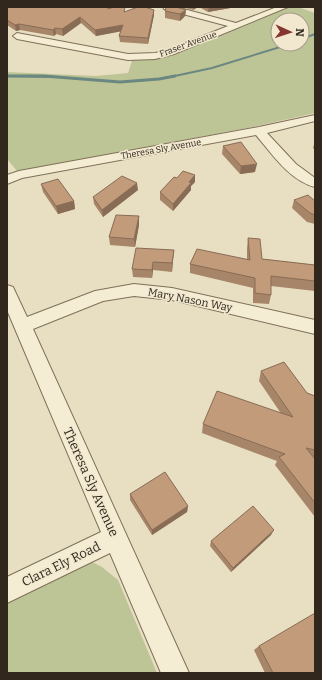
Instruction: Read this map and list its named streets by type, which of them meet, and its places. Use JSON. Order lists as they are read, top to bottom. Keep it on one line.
{"streets":{"street":["Fraser Avenue","Theresa Sly Avenue","Mary Nason Way","Clara Ely Road"]},"crossings":[["Theresa Sly Avenue","Mary Nason Way"],["Theresa Sly Avenue","Clara Ely Road"]],"north":"right"}
